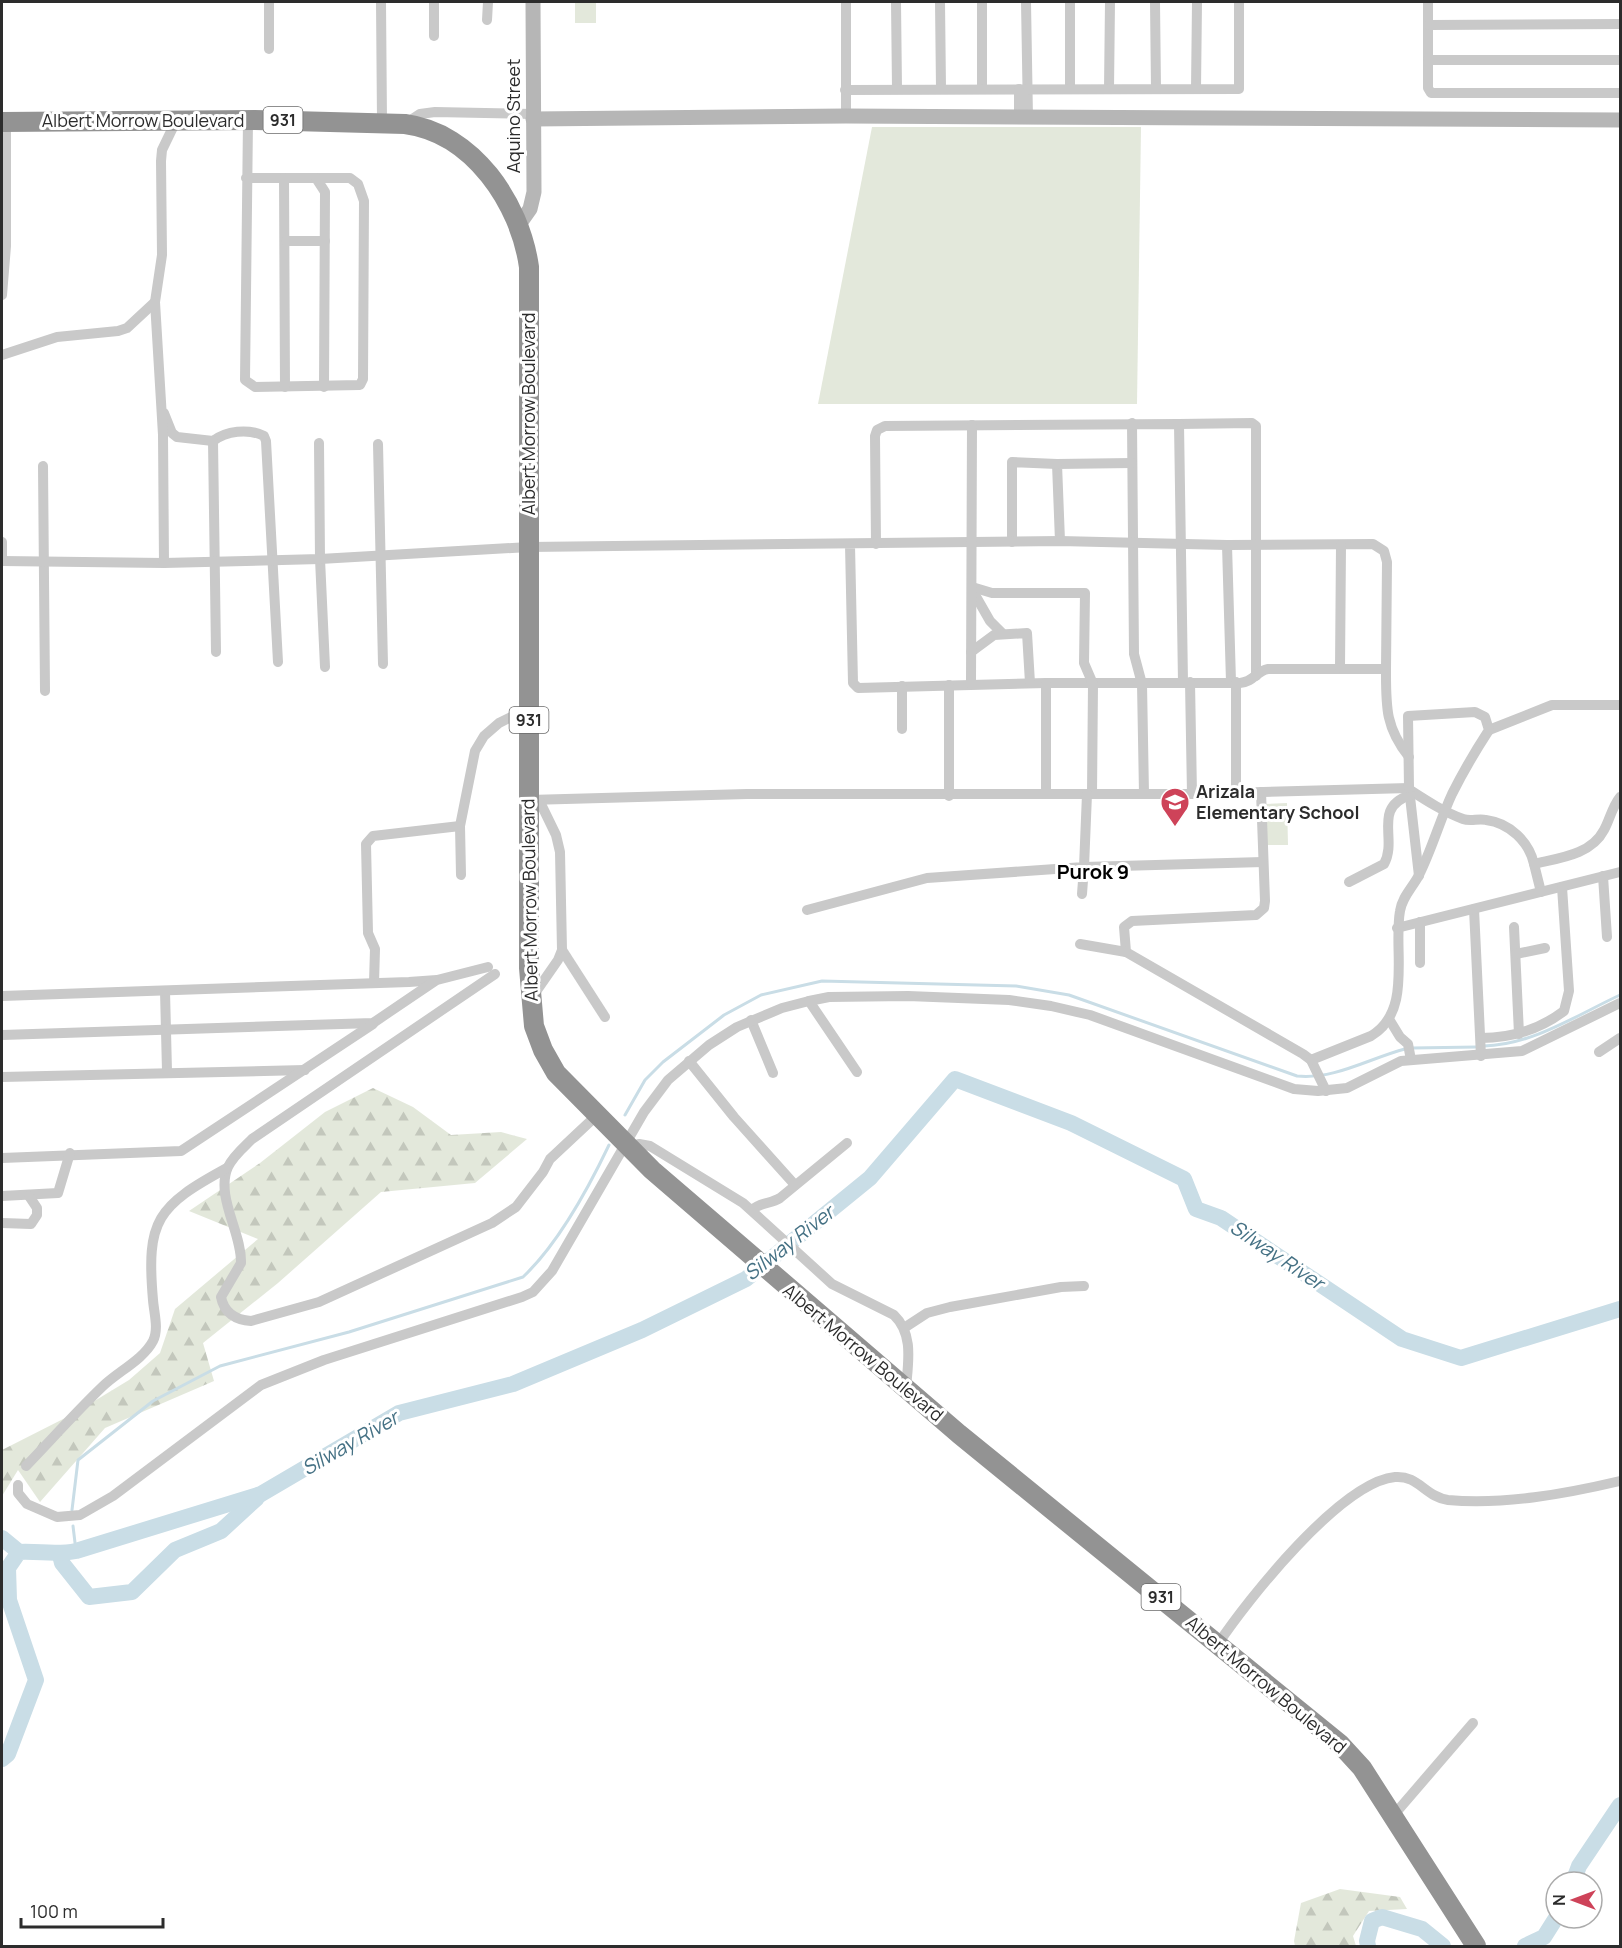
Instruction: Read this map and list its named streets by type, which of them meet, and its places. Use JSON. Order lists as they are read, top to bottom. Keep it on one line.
{"streets":{"highway":["931","Albert Morrow Boulevard"],"street":["Aquino Street"]},"crossings":[["Aquino Street","Albert Morrow Boulevard"]],"districts":["Purok 9"],"water":["Silway River"],"places":{"school or university":["Arizala Elementary School"]},"scale_bar":"100 m","north":"left"}
